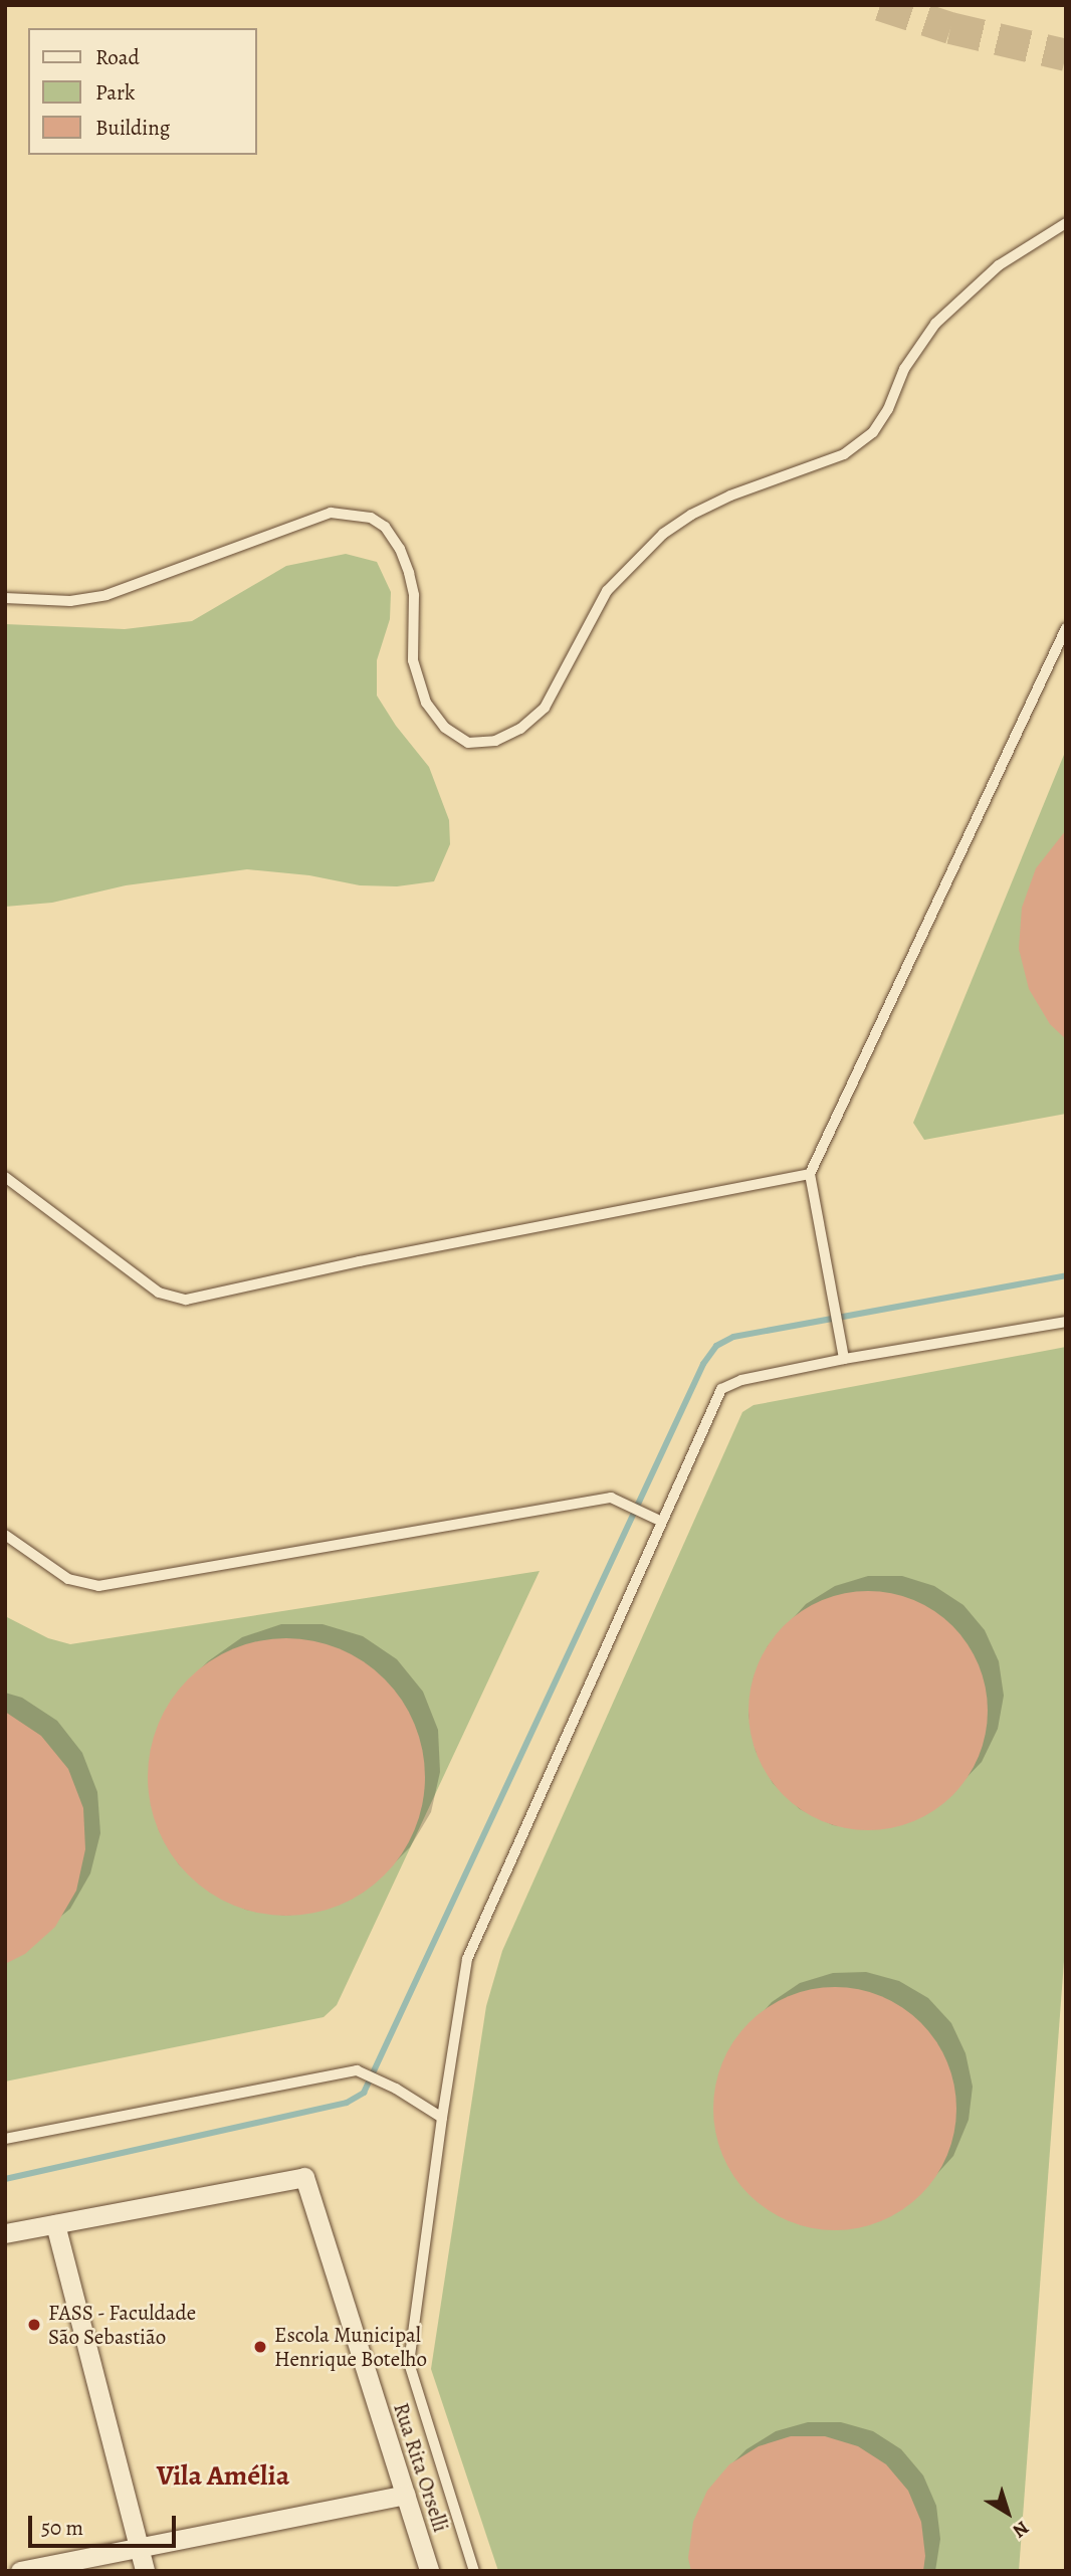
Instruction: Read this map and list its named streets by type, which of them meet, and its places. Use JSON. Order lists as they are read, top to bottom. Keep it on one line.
{"streets":{"street":["Rua Rita Orselli"]},"districts":["Vila Amélia"],"places":["FASS - Faculdade São Sebastião","Escola Municipal Henrique Botelho"],"legend":["Road","Park","Building"],"scale_bar":"50 m","north":"bottom right"}
